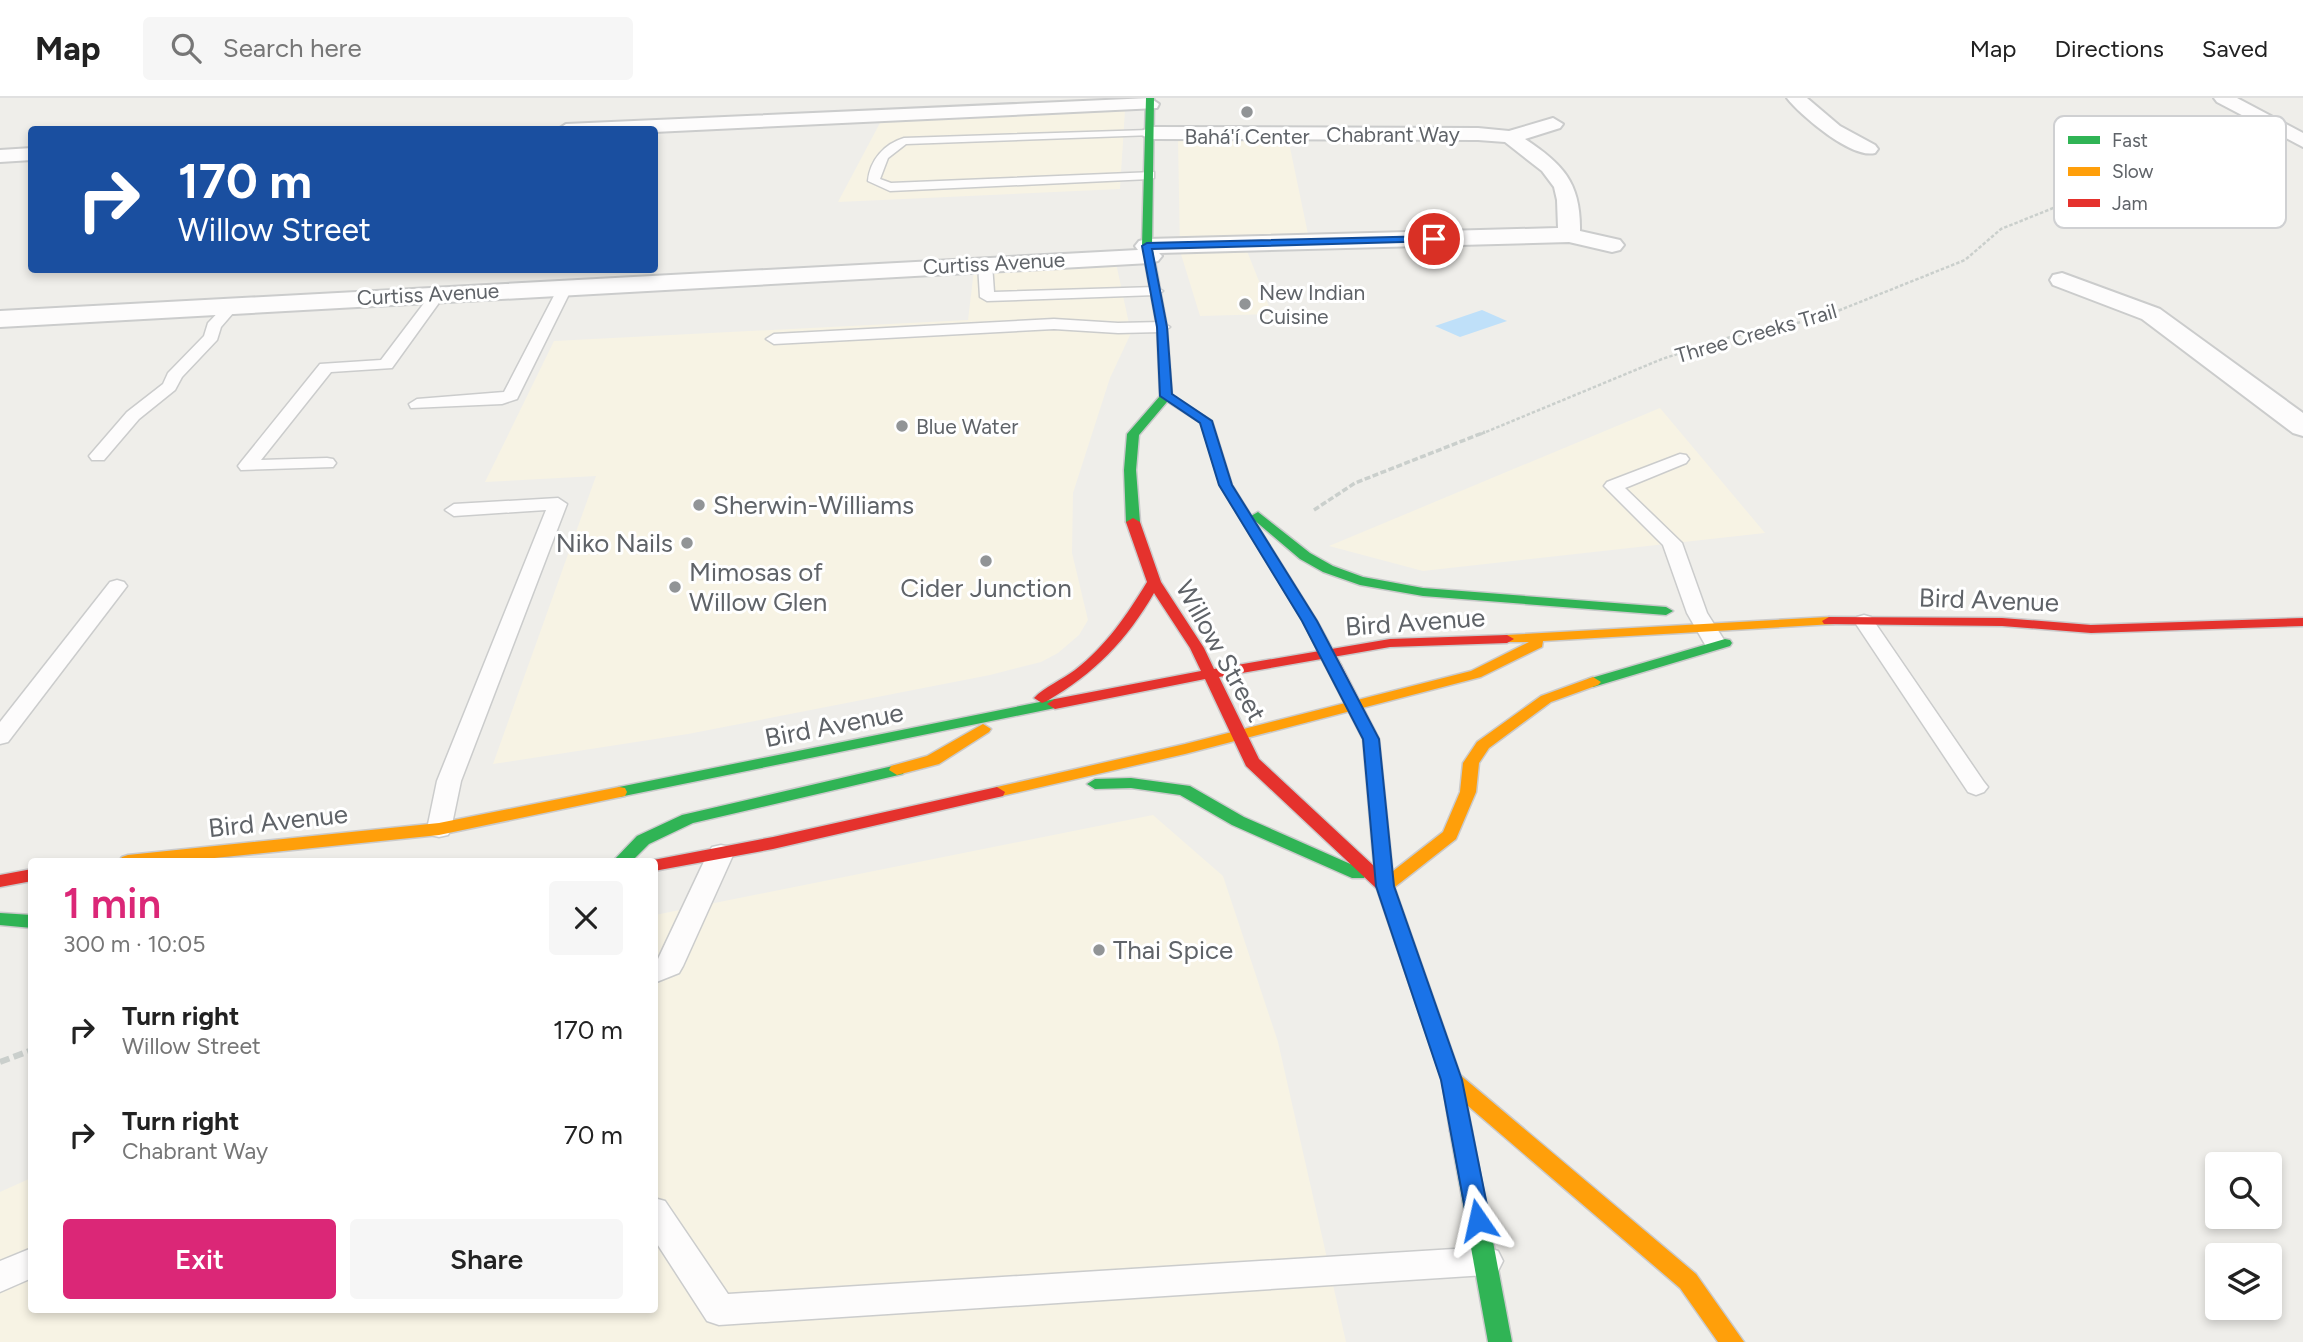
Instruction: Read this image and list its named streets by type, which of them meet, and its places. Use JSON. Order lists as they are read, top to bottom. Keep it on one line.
{"streets":{"main road":["Bird Avenue","Willow Street"],"street":["Chabrant Way","Curtiss Avenue"],"path":["Three Creeks Trail"]},"crossings":[["Bird Avenue","Willow Street"]],"places":["Bahá'í Center","New Indian Cuisine","Blue Water","Sherwin-Williams","Niko Nails","Cider Junction","Mimosas of Willow Glen","Thai Spice"],"legend":["Fast","Slow","Jam"],"page":{"header":"Map","search":"Search here","nav":["Map","Directions","Saved"],"turn":["170 m","Willow Street"],"heading":["1 min","300 m · 10:05"],"list":[{"name":"Turn right","note":"Willow Street","value":"170 m"},{"name":"Turn right","note":"Chabrant Way","value":"70 m"}],"buttons":["Exit","Share"]}}
